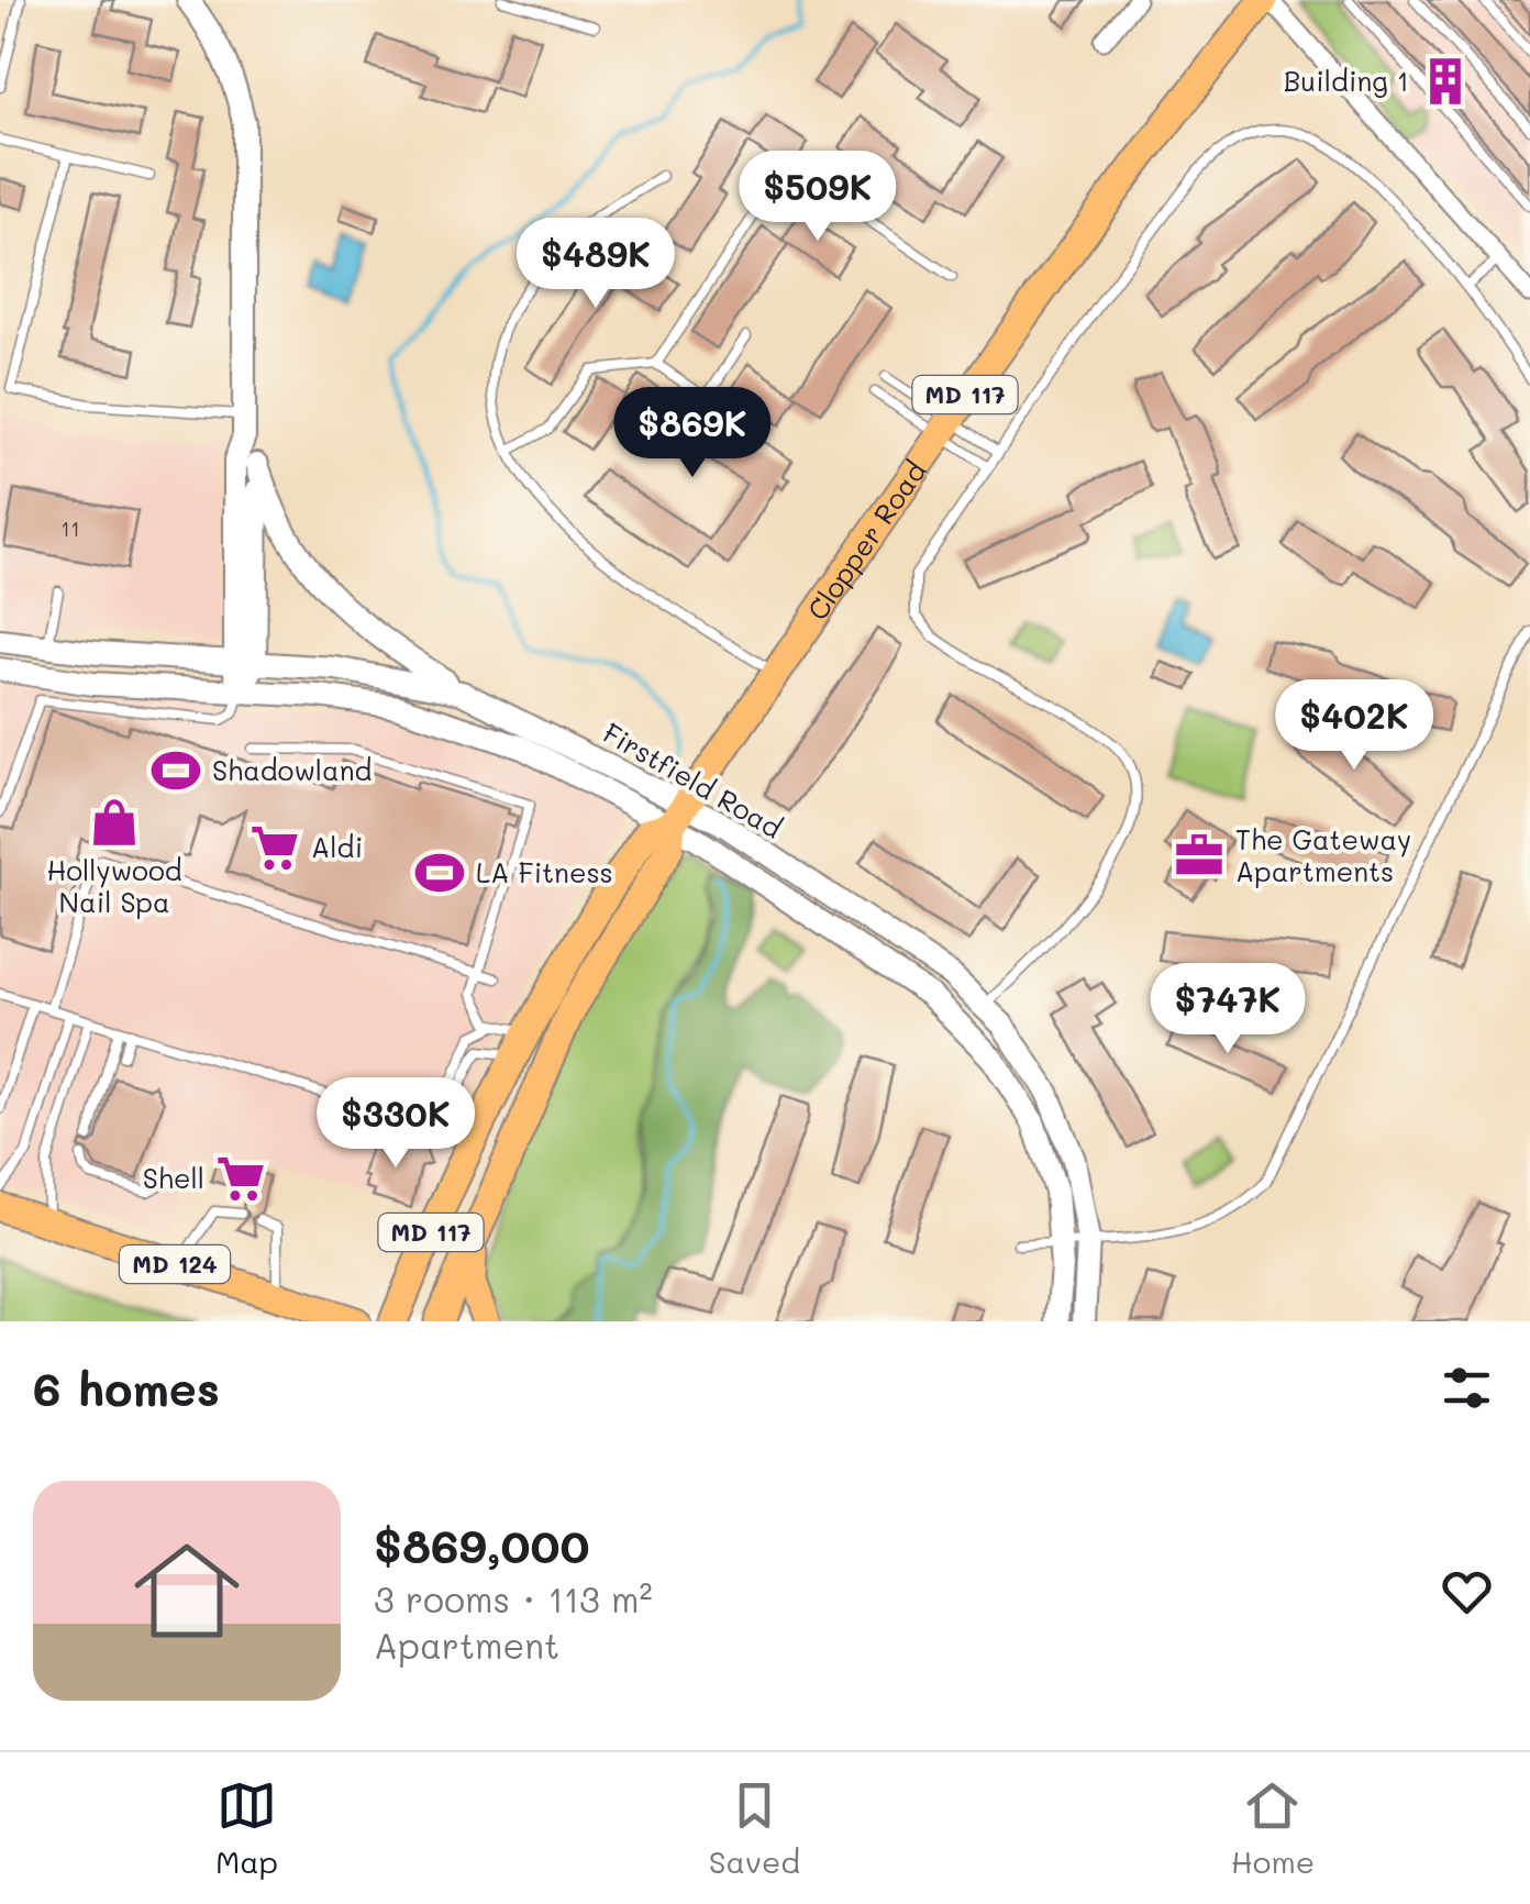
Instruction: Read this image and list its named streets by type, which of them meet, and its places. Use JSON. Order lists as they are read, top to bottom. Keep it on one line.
{"streets":{"main road":["MD 117","Clopper Road","MD 124"],"street":["Firstfield Road"]},"crossings":[["Clopper Road","Firstfield Road"]],"places":{"building":["Building 1"],"sports":["Shadowland","LA Fitness"],"shop":["Hollywood Nail Spa"],"supermarket":["Aldi","Shell"],"office":["The Gateway Apartments"]},"house_numbers":["11"],"page":{"price":["$509K","$489K","$869K","$402K","$747K","$330K"],"heading":"6 homes","list":[{"name":"$869,000","note":"3 rooms · 113 m² · Apartment"}],"tabs":["Map","Saved","Home"]}}
